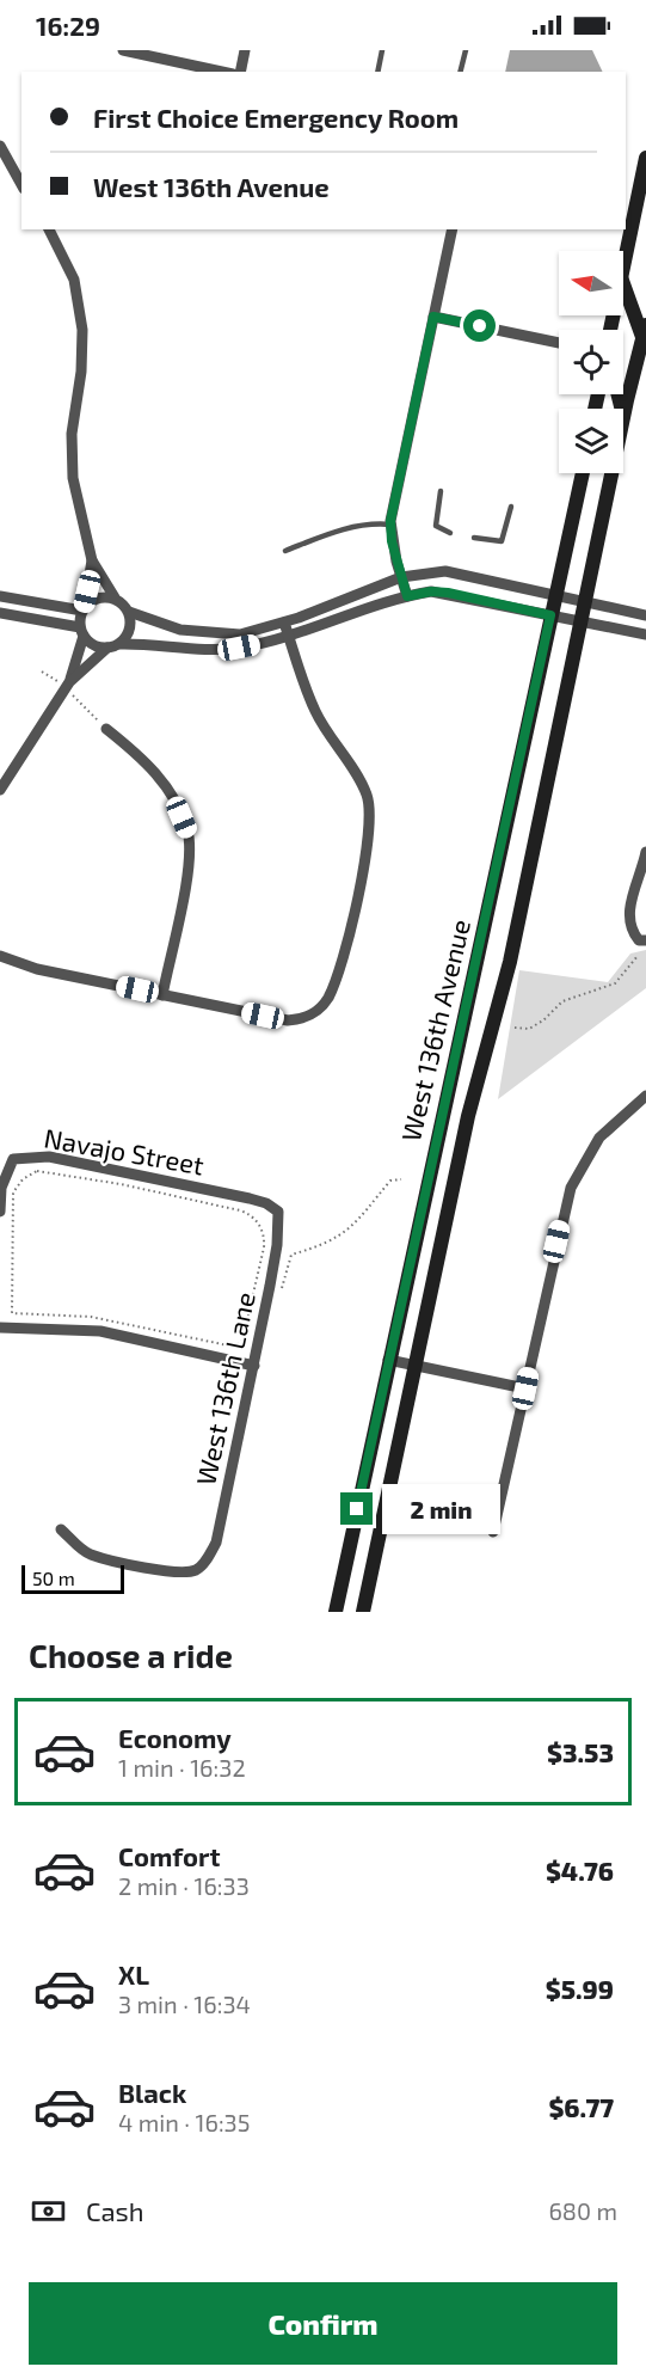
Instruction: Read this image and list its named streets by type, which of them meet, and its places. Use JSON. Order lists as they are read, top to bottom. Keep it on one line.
{"streets":{"main road":["West 136th Avenue"],"street":["Navajo Street","West 136th Lane"]},"crossings":[["Navajo Street","West 136th Lane"]],"scale_bar":"50 m","north":"left","page":{"status":"16:29","banner":["First Choice Emergency Room","West 136th Avenue"],"bubble":"2 min","scale":"50 m","heading":"Choose a ride","list":[{"name":"Economy","note":"1 min · 16:32","value":"$3.53"},{"name":"Comfort","note":"2 min · 16:33","value":"$4.76"},{"name":"XL","note":"3 min · 16:34","value":"$5.99"},{"name":"Black","note":"4 min · 16:35","value":"$6.77"}],"pay":["Cash","680 m"],"buttons":"Confirm"}}
